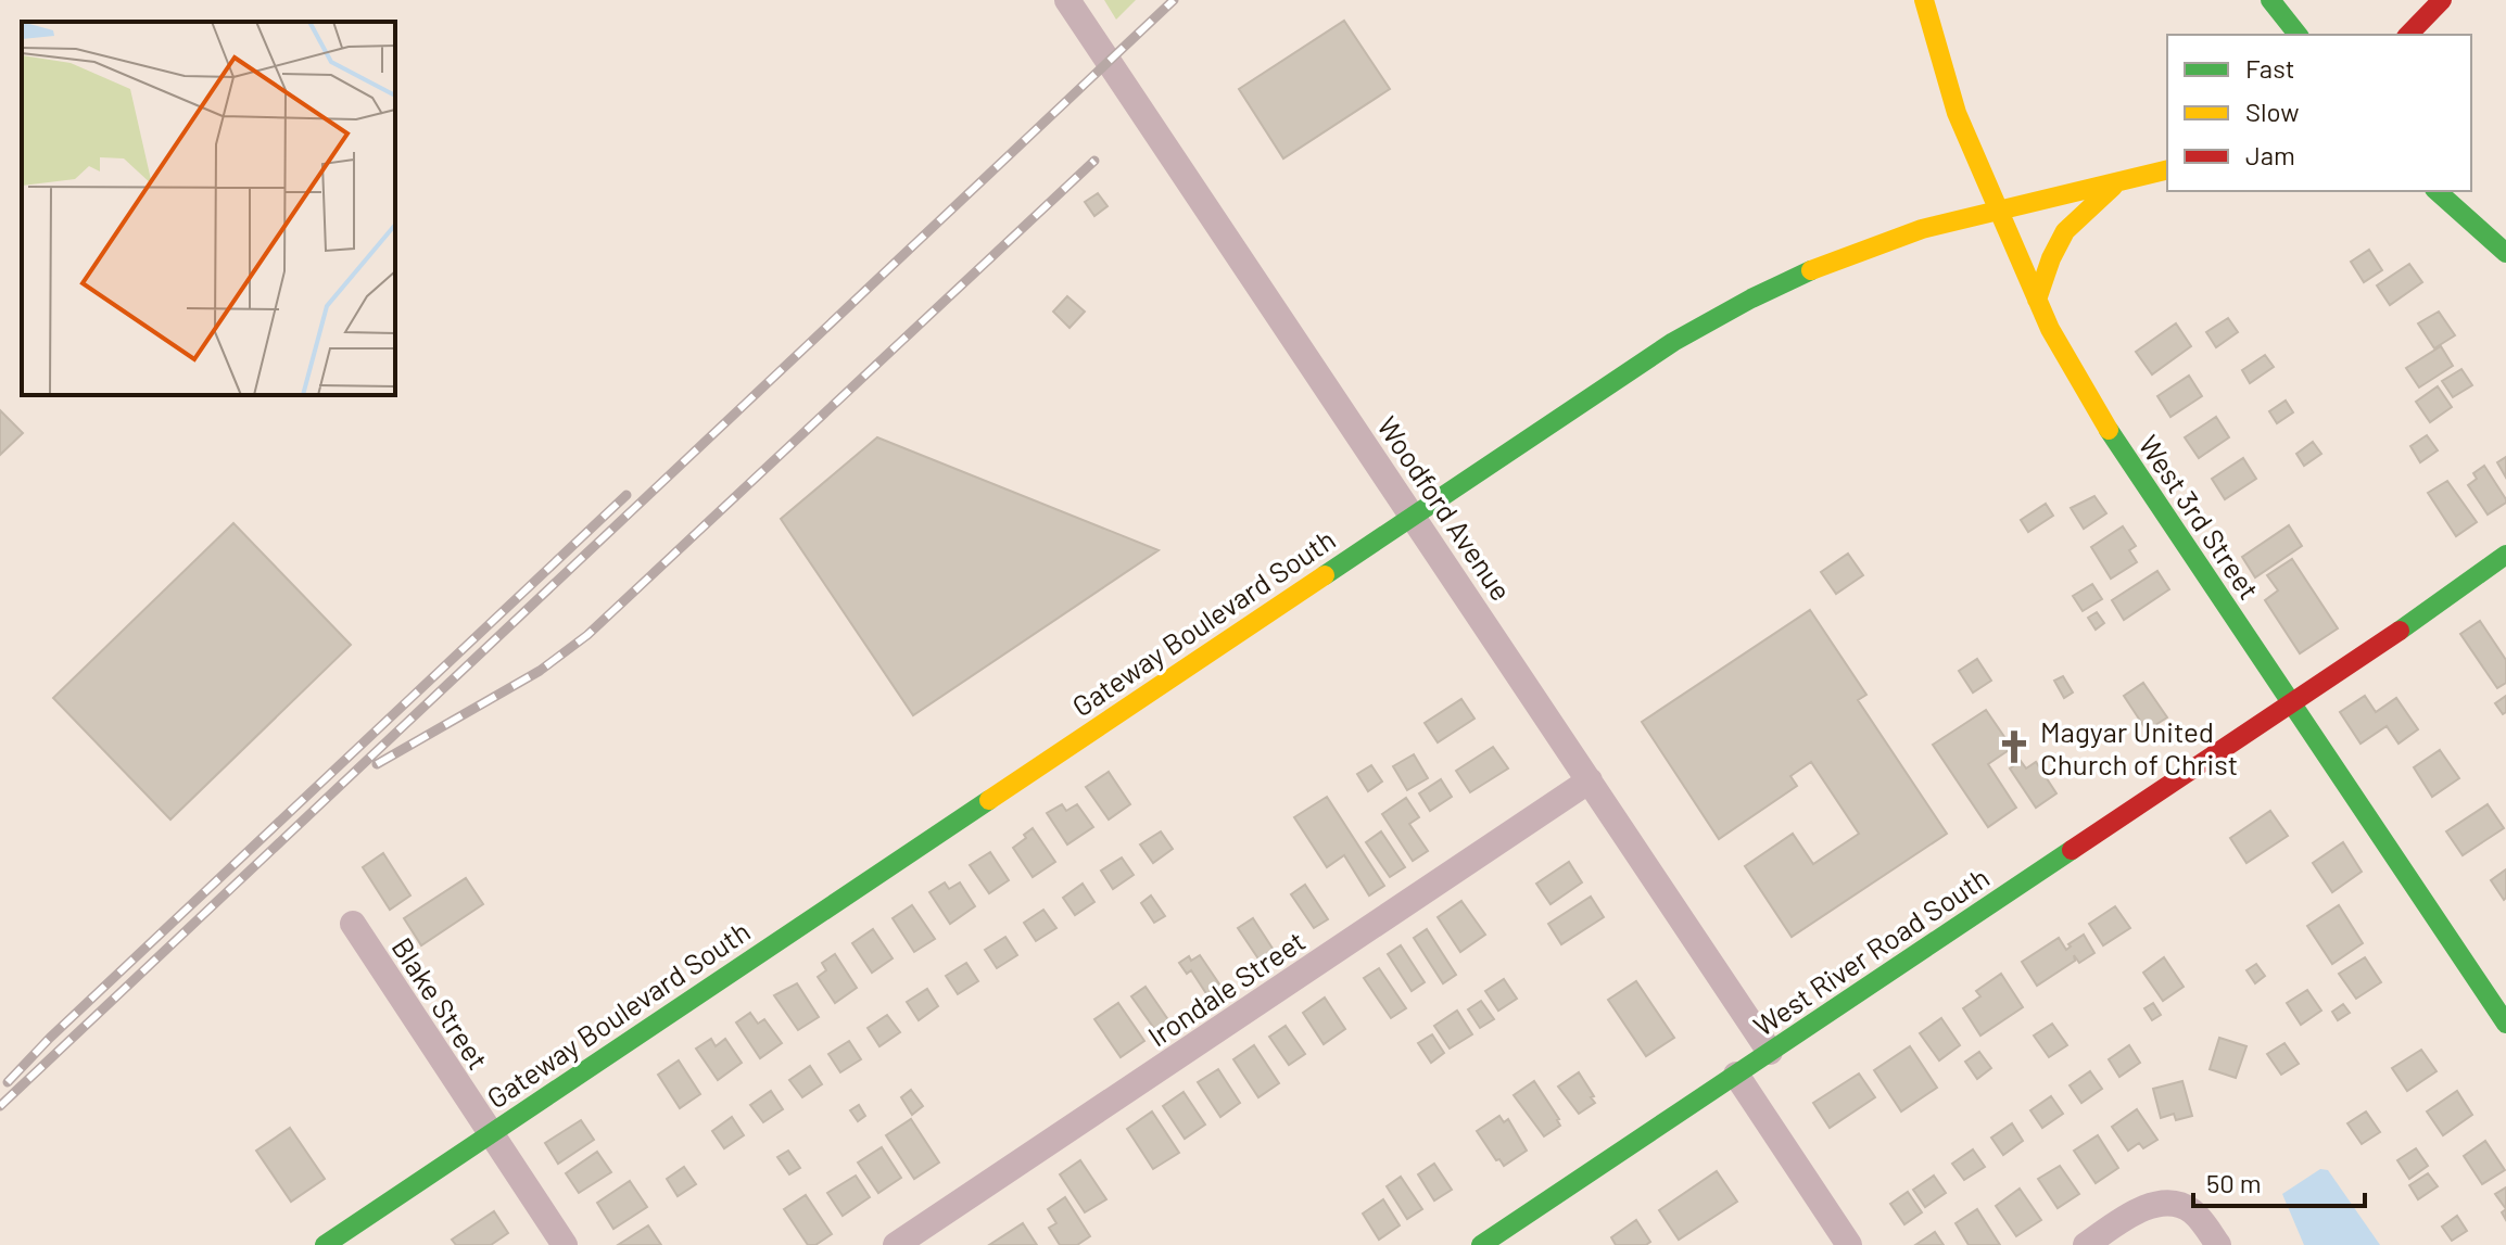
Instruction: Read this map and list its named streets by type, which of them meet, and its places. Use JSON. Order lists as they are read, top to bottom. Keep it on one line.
{"streets":{"main road":["West 3rd Street","Gateway Boulevard South","West River Road South"],"street":["Woodford Avenue","Irondale Street","Blake Street"]},"crossings":[["Woodford Avenue","Gateway Boulevard South"],["Woodford Avenue","West River Road South"],["Woodford Avenue","Irondale Street"],["West 3rd Street","Gateway Boulevard South"],["West 3rd Street","West River Road South"],["Gateway Boulevard South","Blake Street"]],"places":{"church":["Magyar United Church of Christ"]},"legend":["Fast","Slow","Jam"],"scale_bar":"50 m"}
